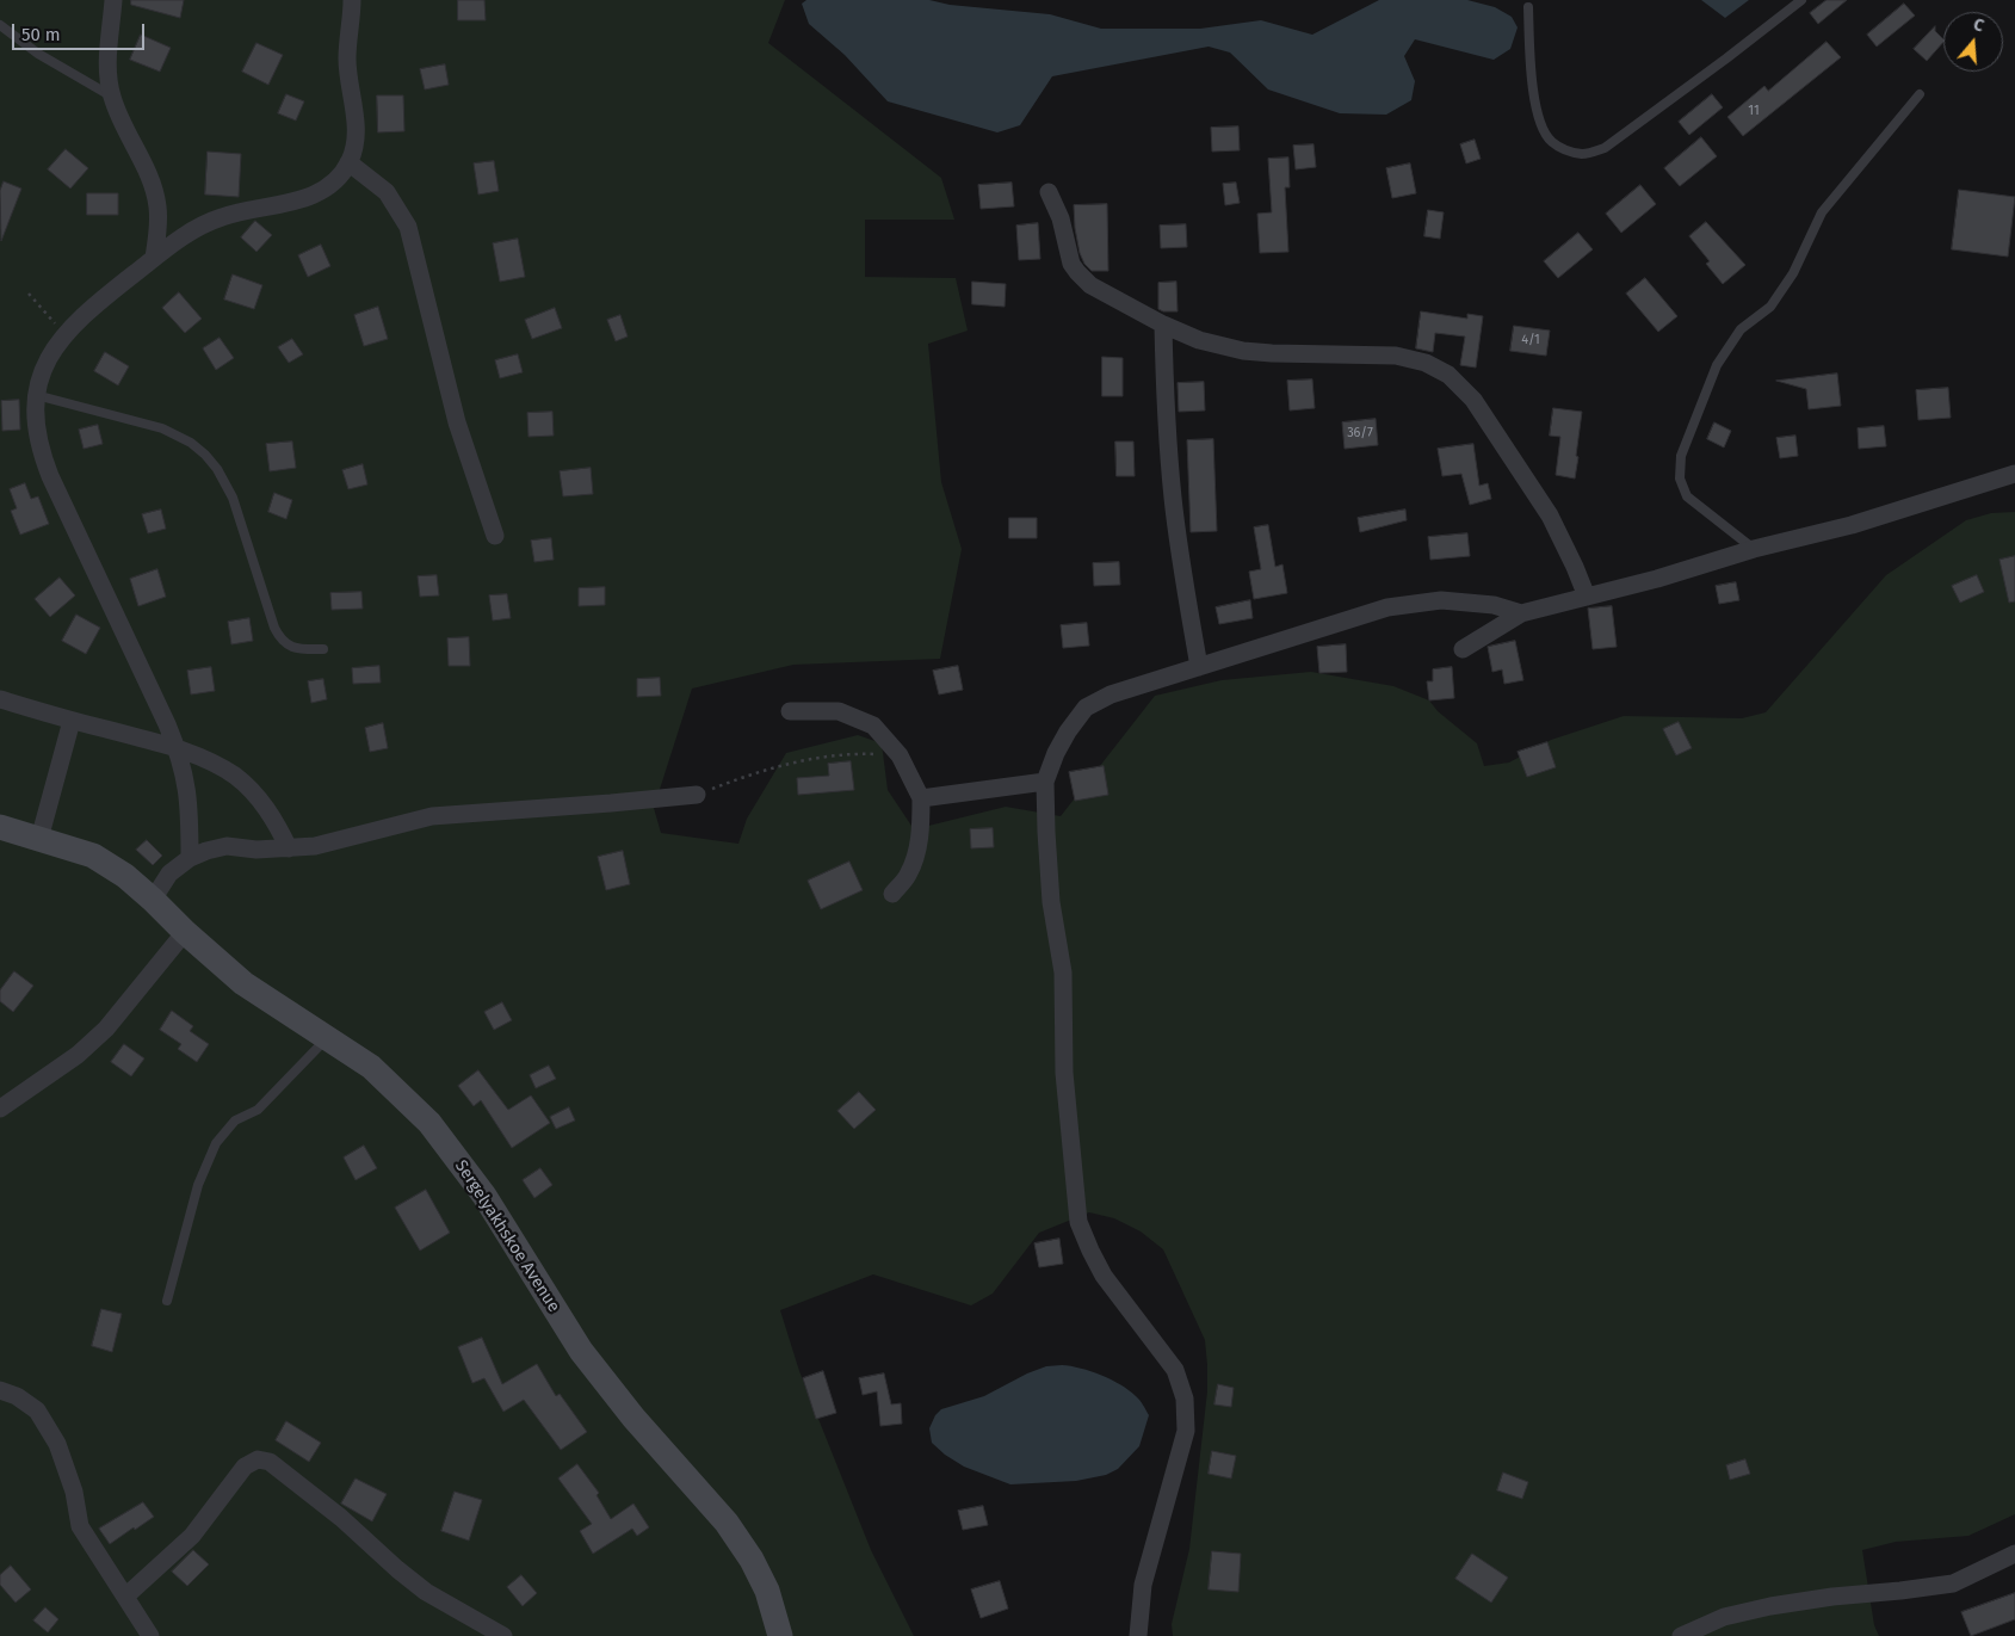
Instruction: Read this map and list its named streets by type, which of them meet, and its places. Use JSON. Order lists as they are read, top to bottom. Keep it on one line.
{"streets":{"main road":["Sergelyakhskoe Avenue"]},"house_numbers":["11","4/1","36/7"],"scale_bar":"50 m","north":"top"}
